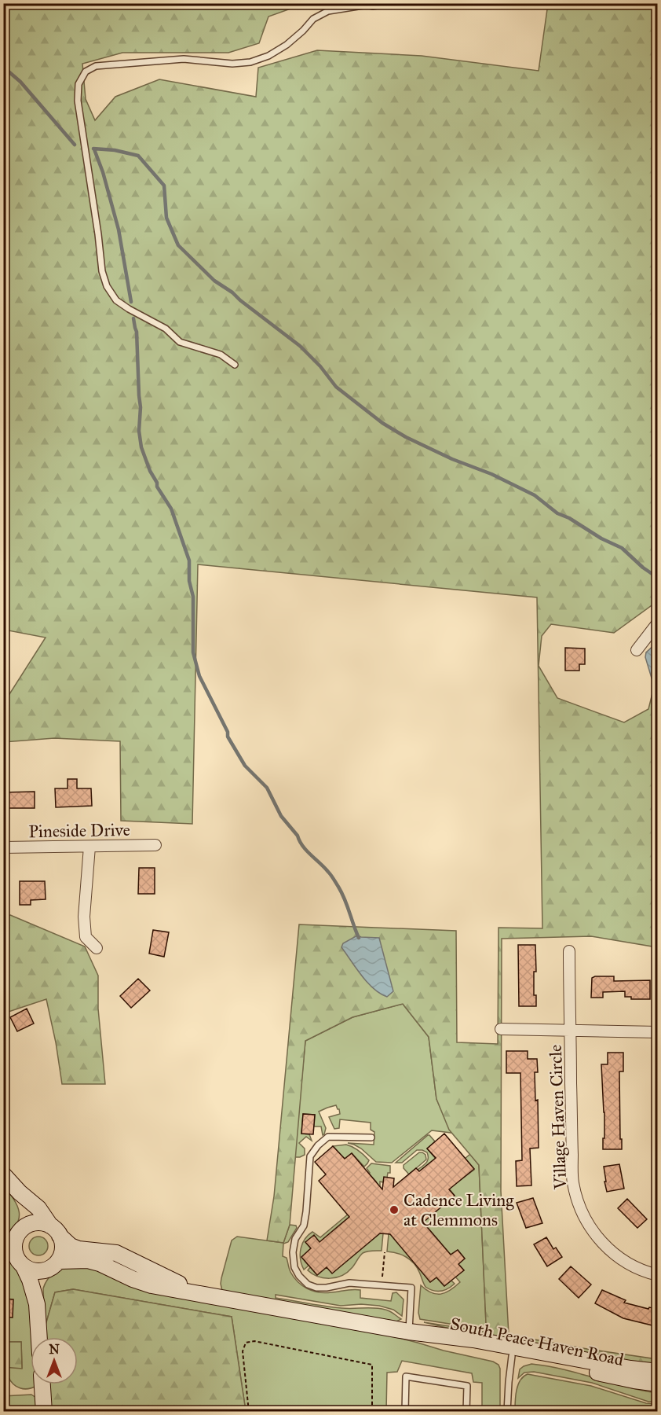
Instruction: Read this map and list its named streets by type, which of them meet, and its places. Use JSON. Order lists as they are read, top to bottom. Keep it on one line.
{"streets":{"main road":["South Peace Haven Road"],"street":["Pineside Drive","Village Haven Circle"]},"places":["Cadence Living at Clemmons"],"north":"top"}
